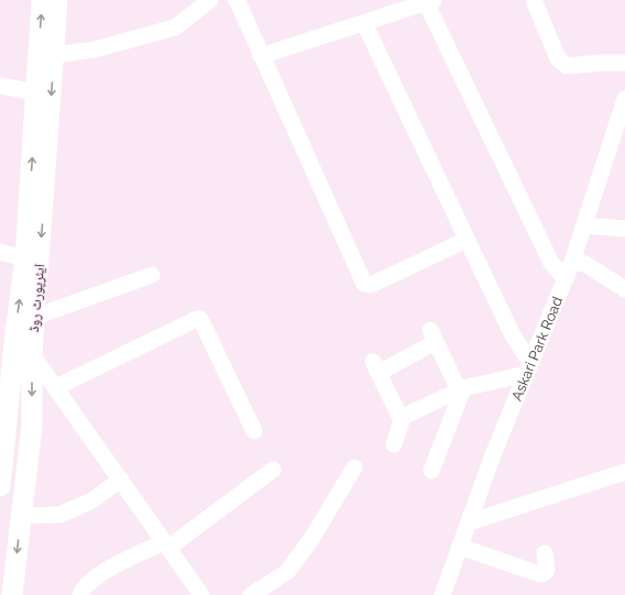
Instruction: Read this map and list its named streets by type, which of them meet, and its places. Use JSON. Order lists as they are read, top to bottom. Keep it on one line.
{"streets":{"main road":["ایئرپورٹ روڈ"],"street":["Askari Park Road"]}}
